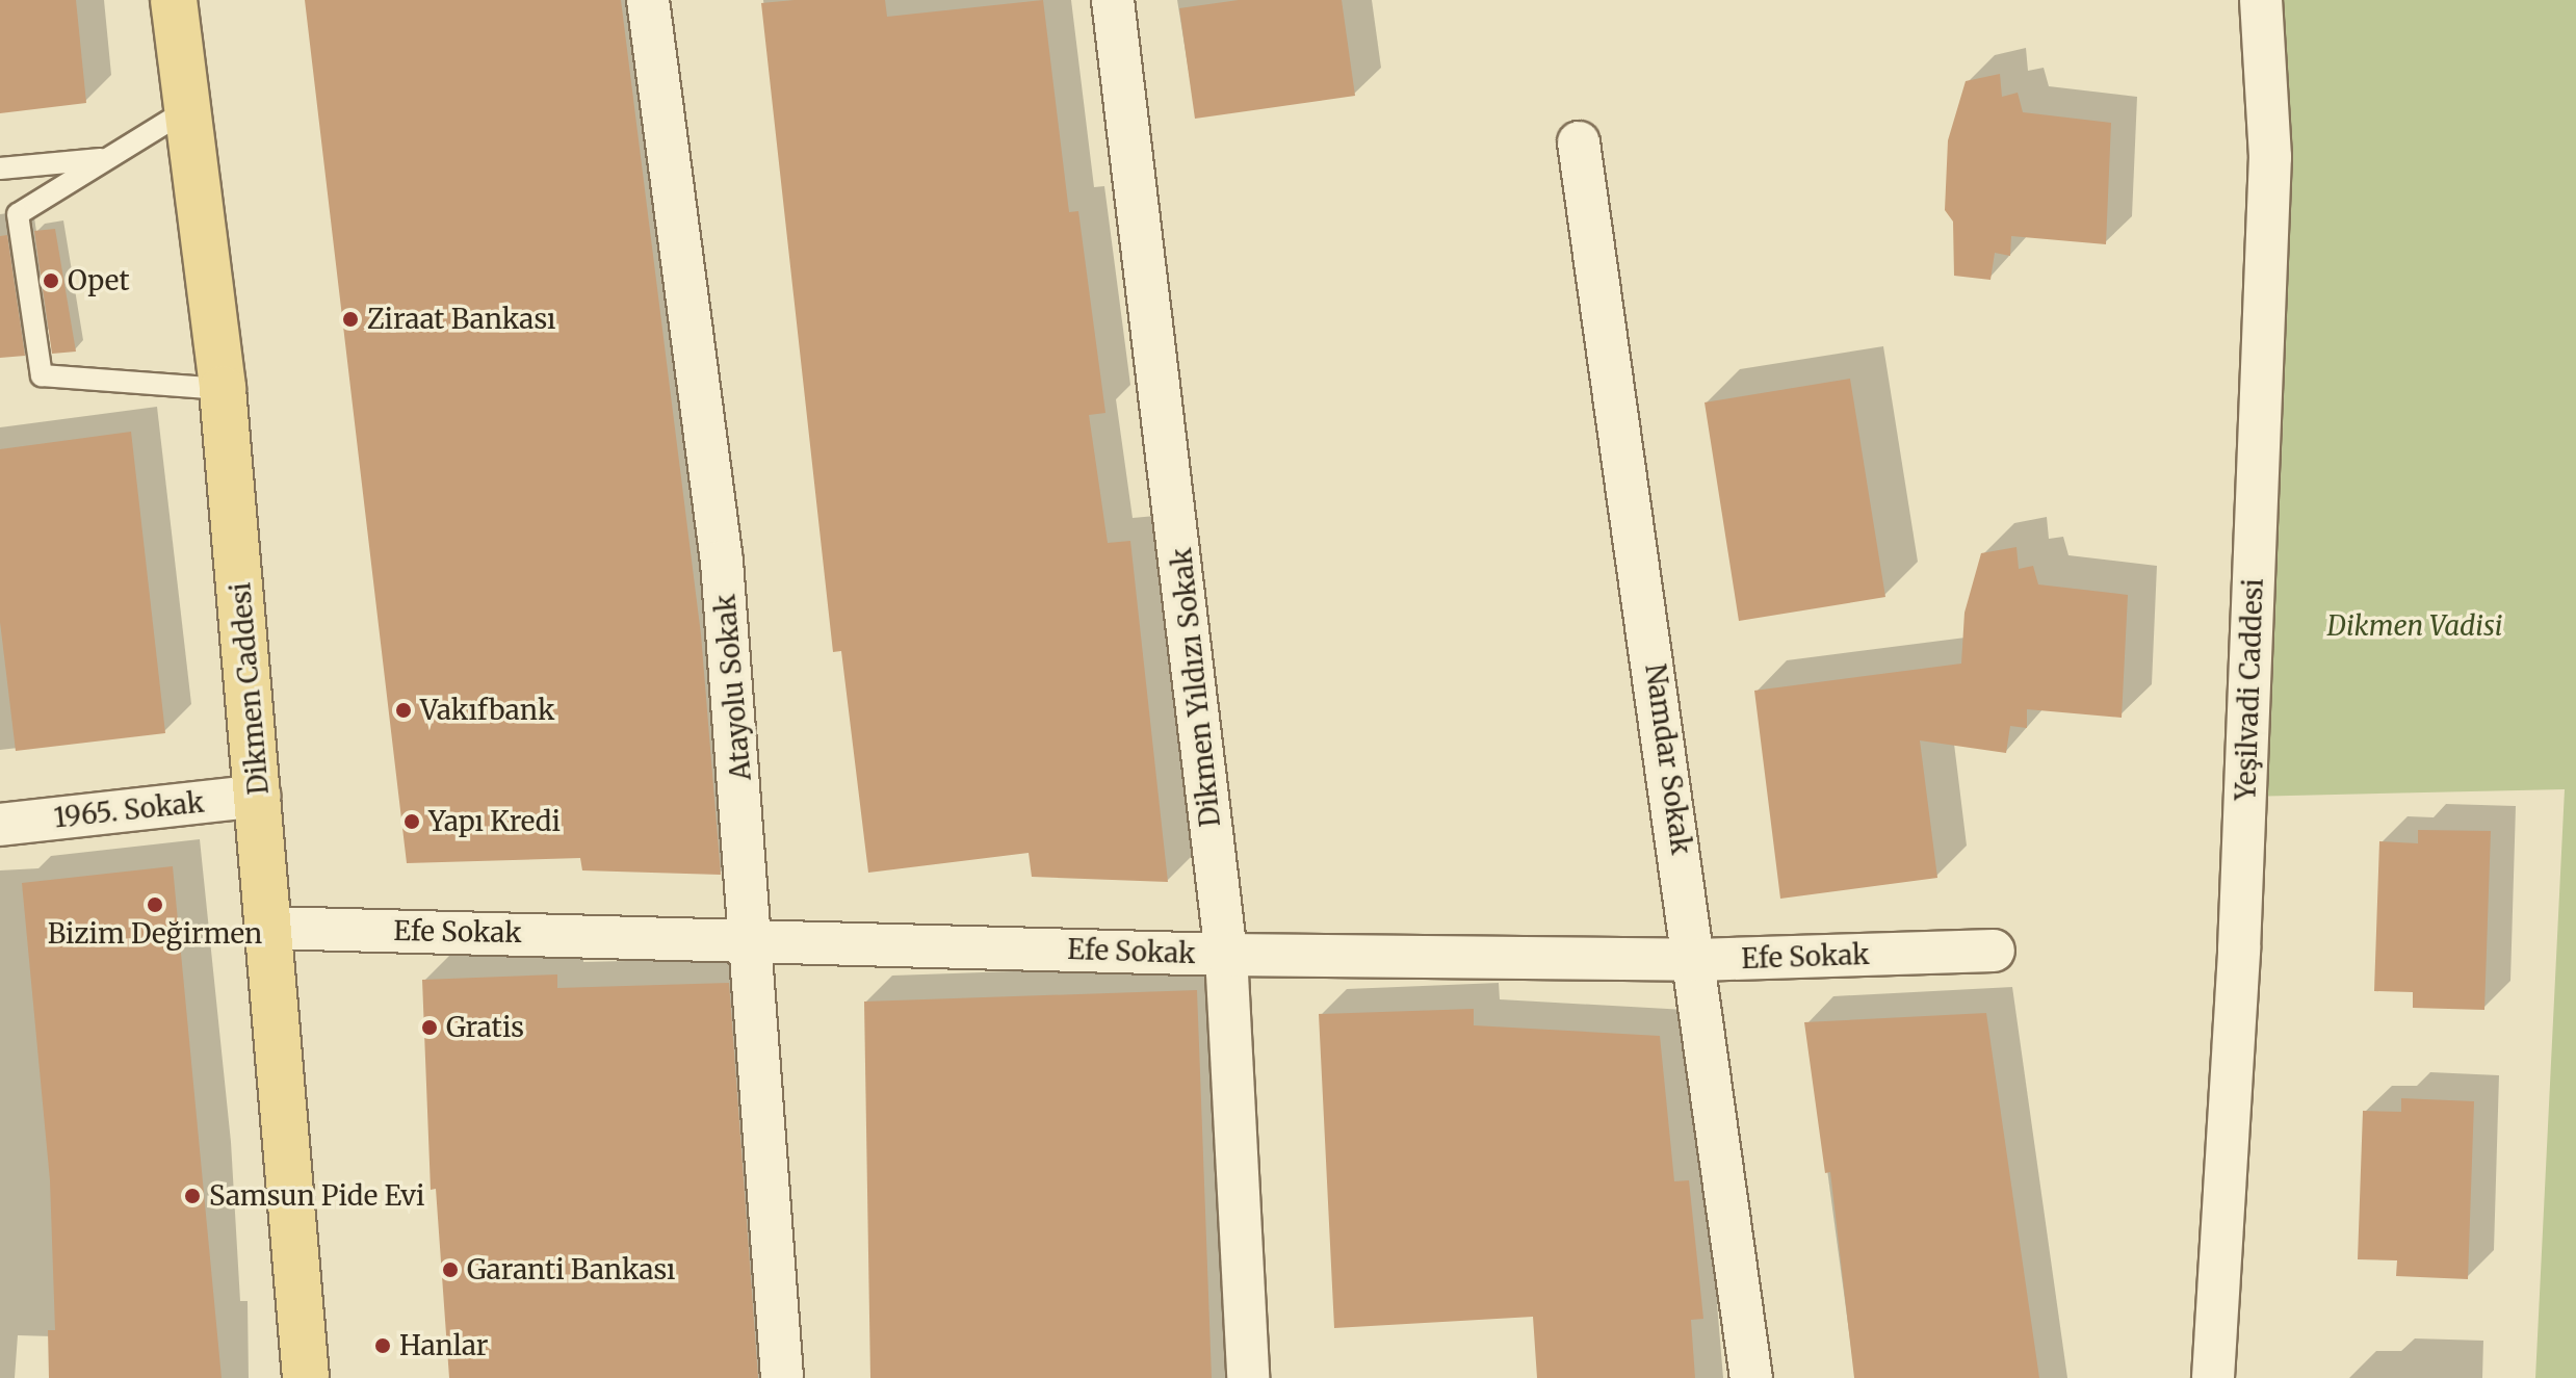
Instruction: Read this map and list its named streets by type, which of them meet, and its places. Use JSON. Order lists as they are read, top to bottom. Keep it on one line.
{"streets":{"main road":["Dikmen Caddesi"],"street":["Atayolu Sokak","Dikmen Yıldızı Sokak","Yeşilvadi Caddesi","Namdar Sokak","1965. Sokak","Efe Sokak"]},"crossings":[["Atayolu Sokak","Efe Sokak"],["Dikmen Yıldızı Sokak","Efe Sokak"],["Dikmen Caddesi","1965. Sokak"],["Dikmen Caddesi","Efe Sokak"],["Namdar Sokak","Efe Sokak"]],"parks":["Dikmen Vadisi"],"places":["Opet","Ziraat Bankası","Vakıfbank","Yapı Kredi","Bizim Değirmen","Gratis","Samsun Pide Evi","Garanti Bankası","Hanlar"]}
